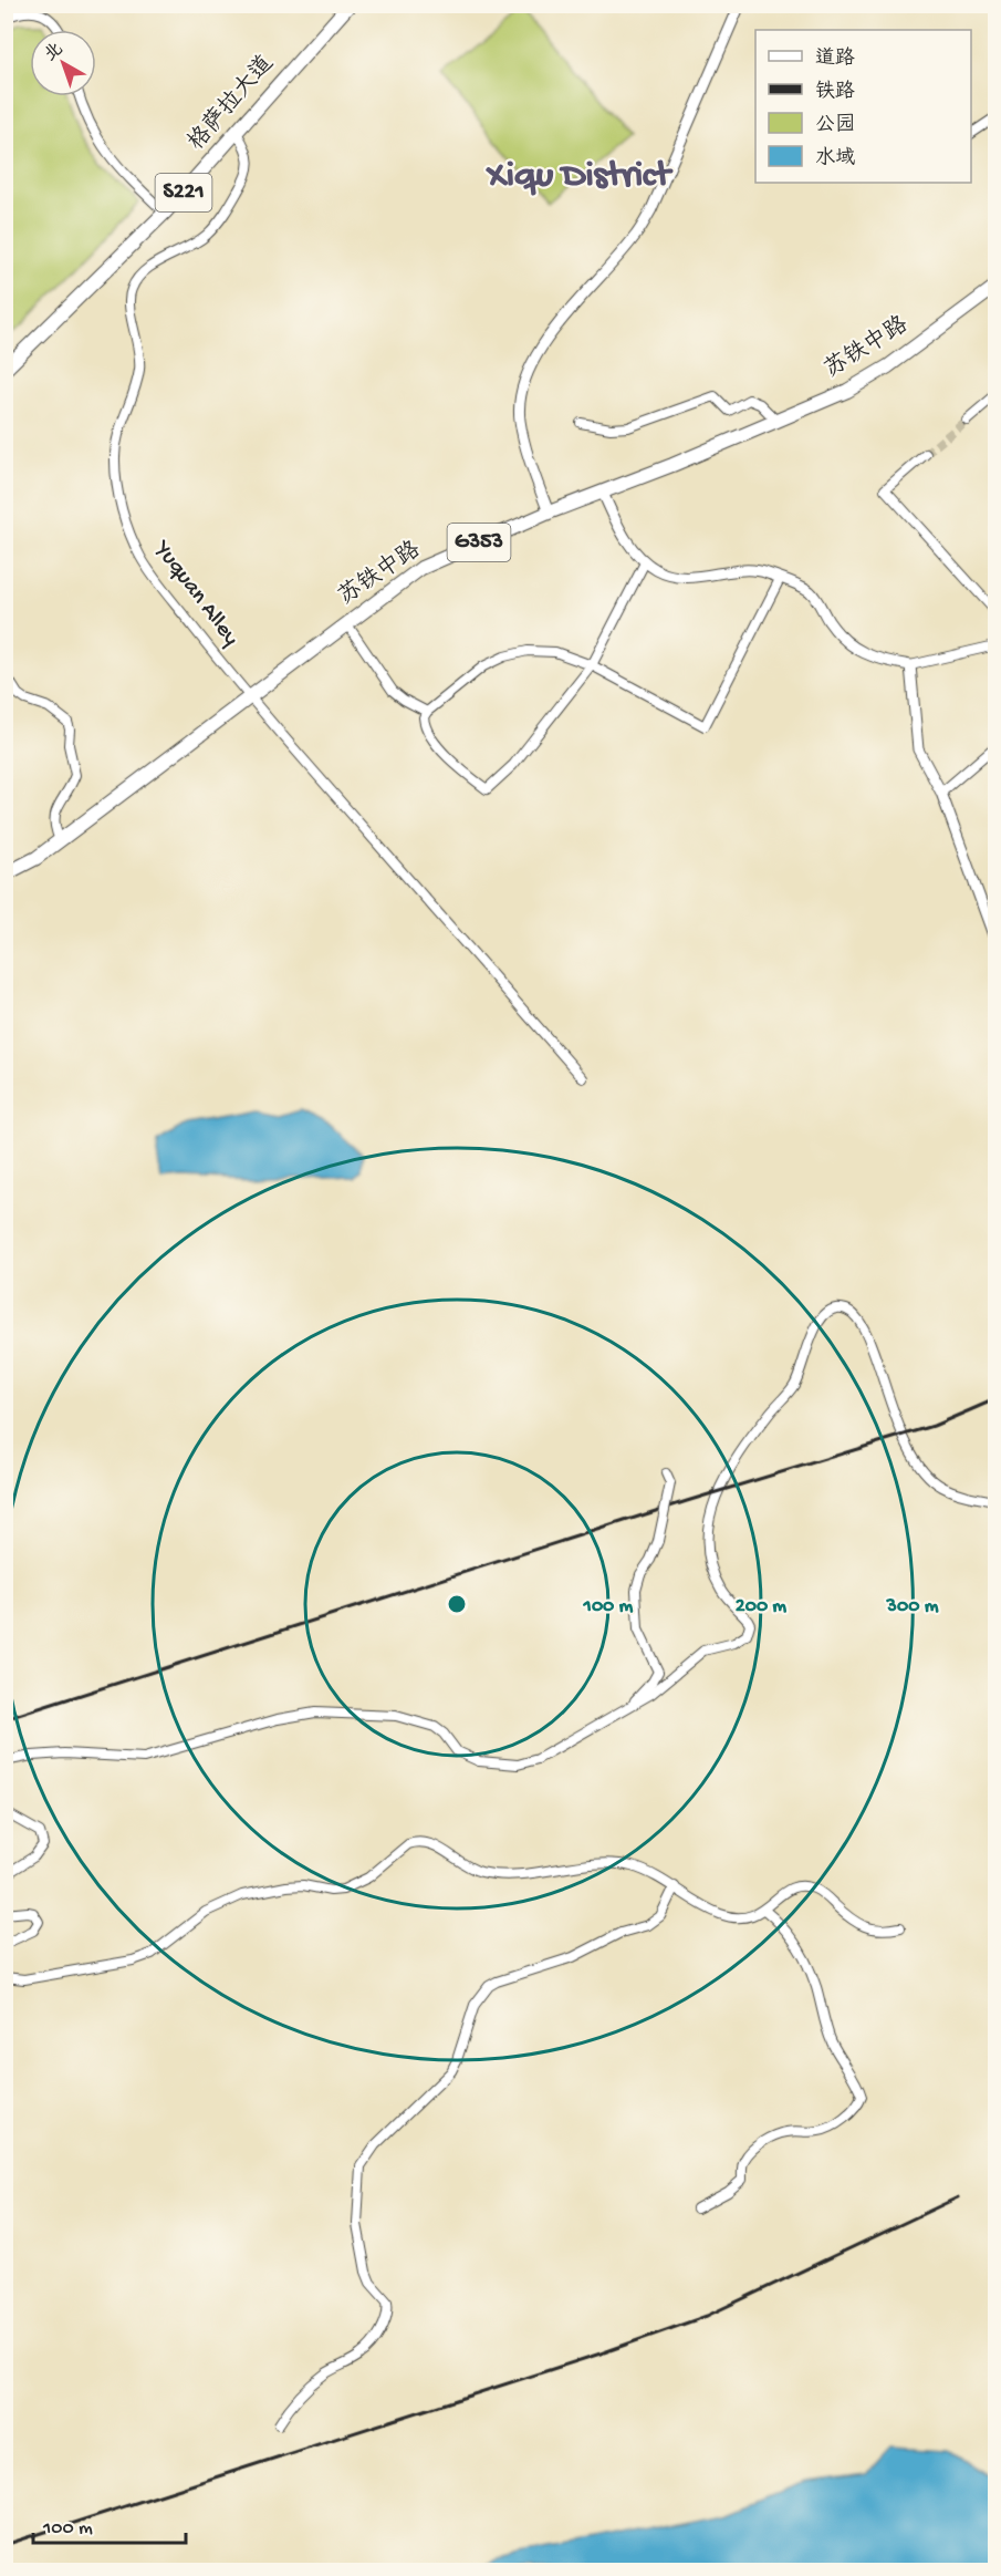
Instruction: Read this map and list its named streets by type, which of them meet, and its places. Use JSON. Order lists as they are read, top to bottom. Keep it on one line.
{"streets":{"main road":["格萨拉大道","S221","苏铁中路","G353"],"street":["Yuquan Alley"]},"crossings":[["格萨拉大道","Yuquan Alley"],["苏铁中路","Yuquan Alley"]],"districts":["Xiqu District"],"legend":["道路","铁路","公园","水域"],"scale_bar":"100 m","north":"top left","rings":["100 m","200 m","300 m"]}
